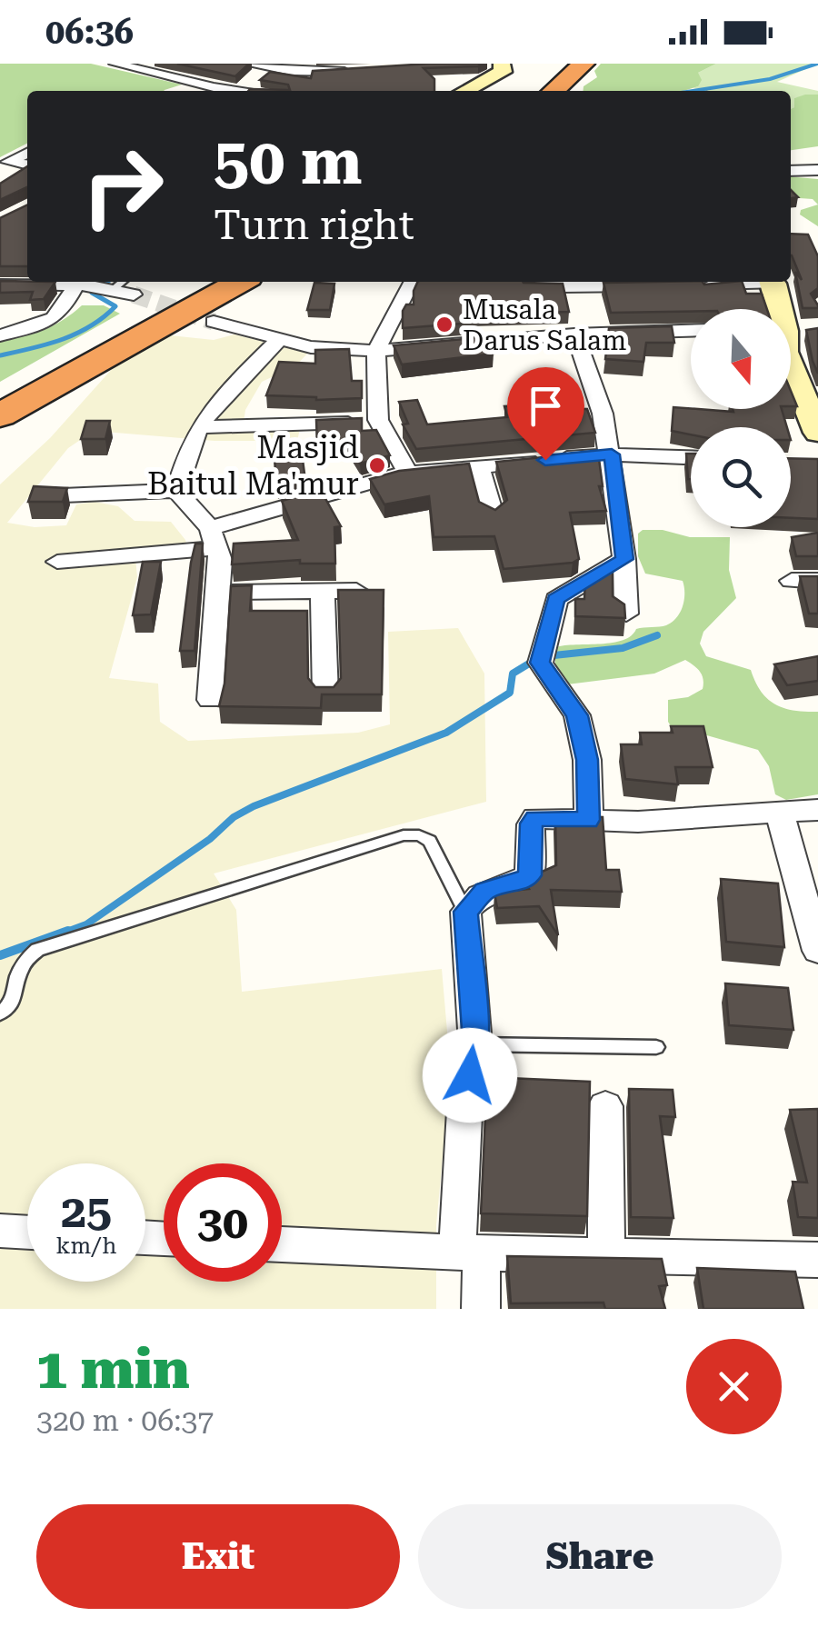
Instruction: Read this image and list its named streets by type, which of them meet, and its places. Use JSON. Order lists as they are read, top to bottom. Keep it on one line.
{"places":["Musala Darus Salam","Masjid Baitul Ma'mur"],"north":"bottom","page":{"status":"06:36","turn":["50 m","Turn right"],"speed":"25 km/h","limit":"30","heading":["1 min","320 m · 06:37"],"buttons":["Exit","Share"]}}
